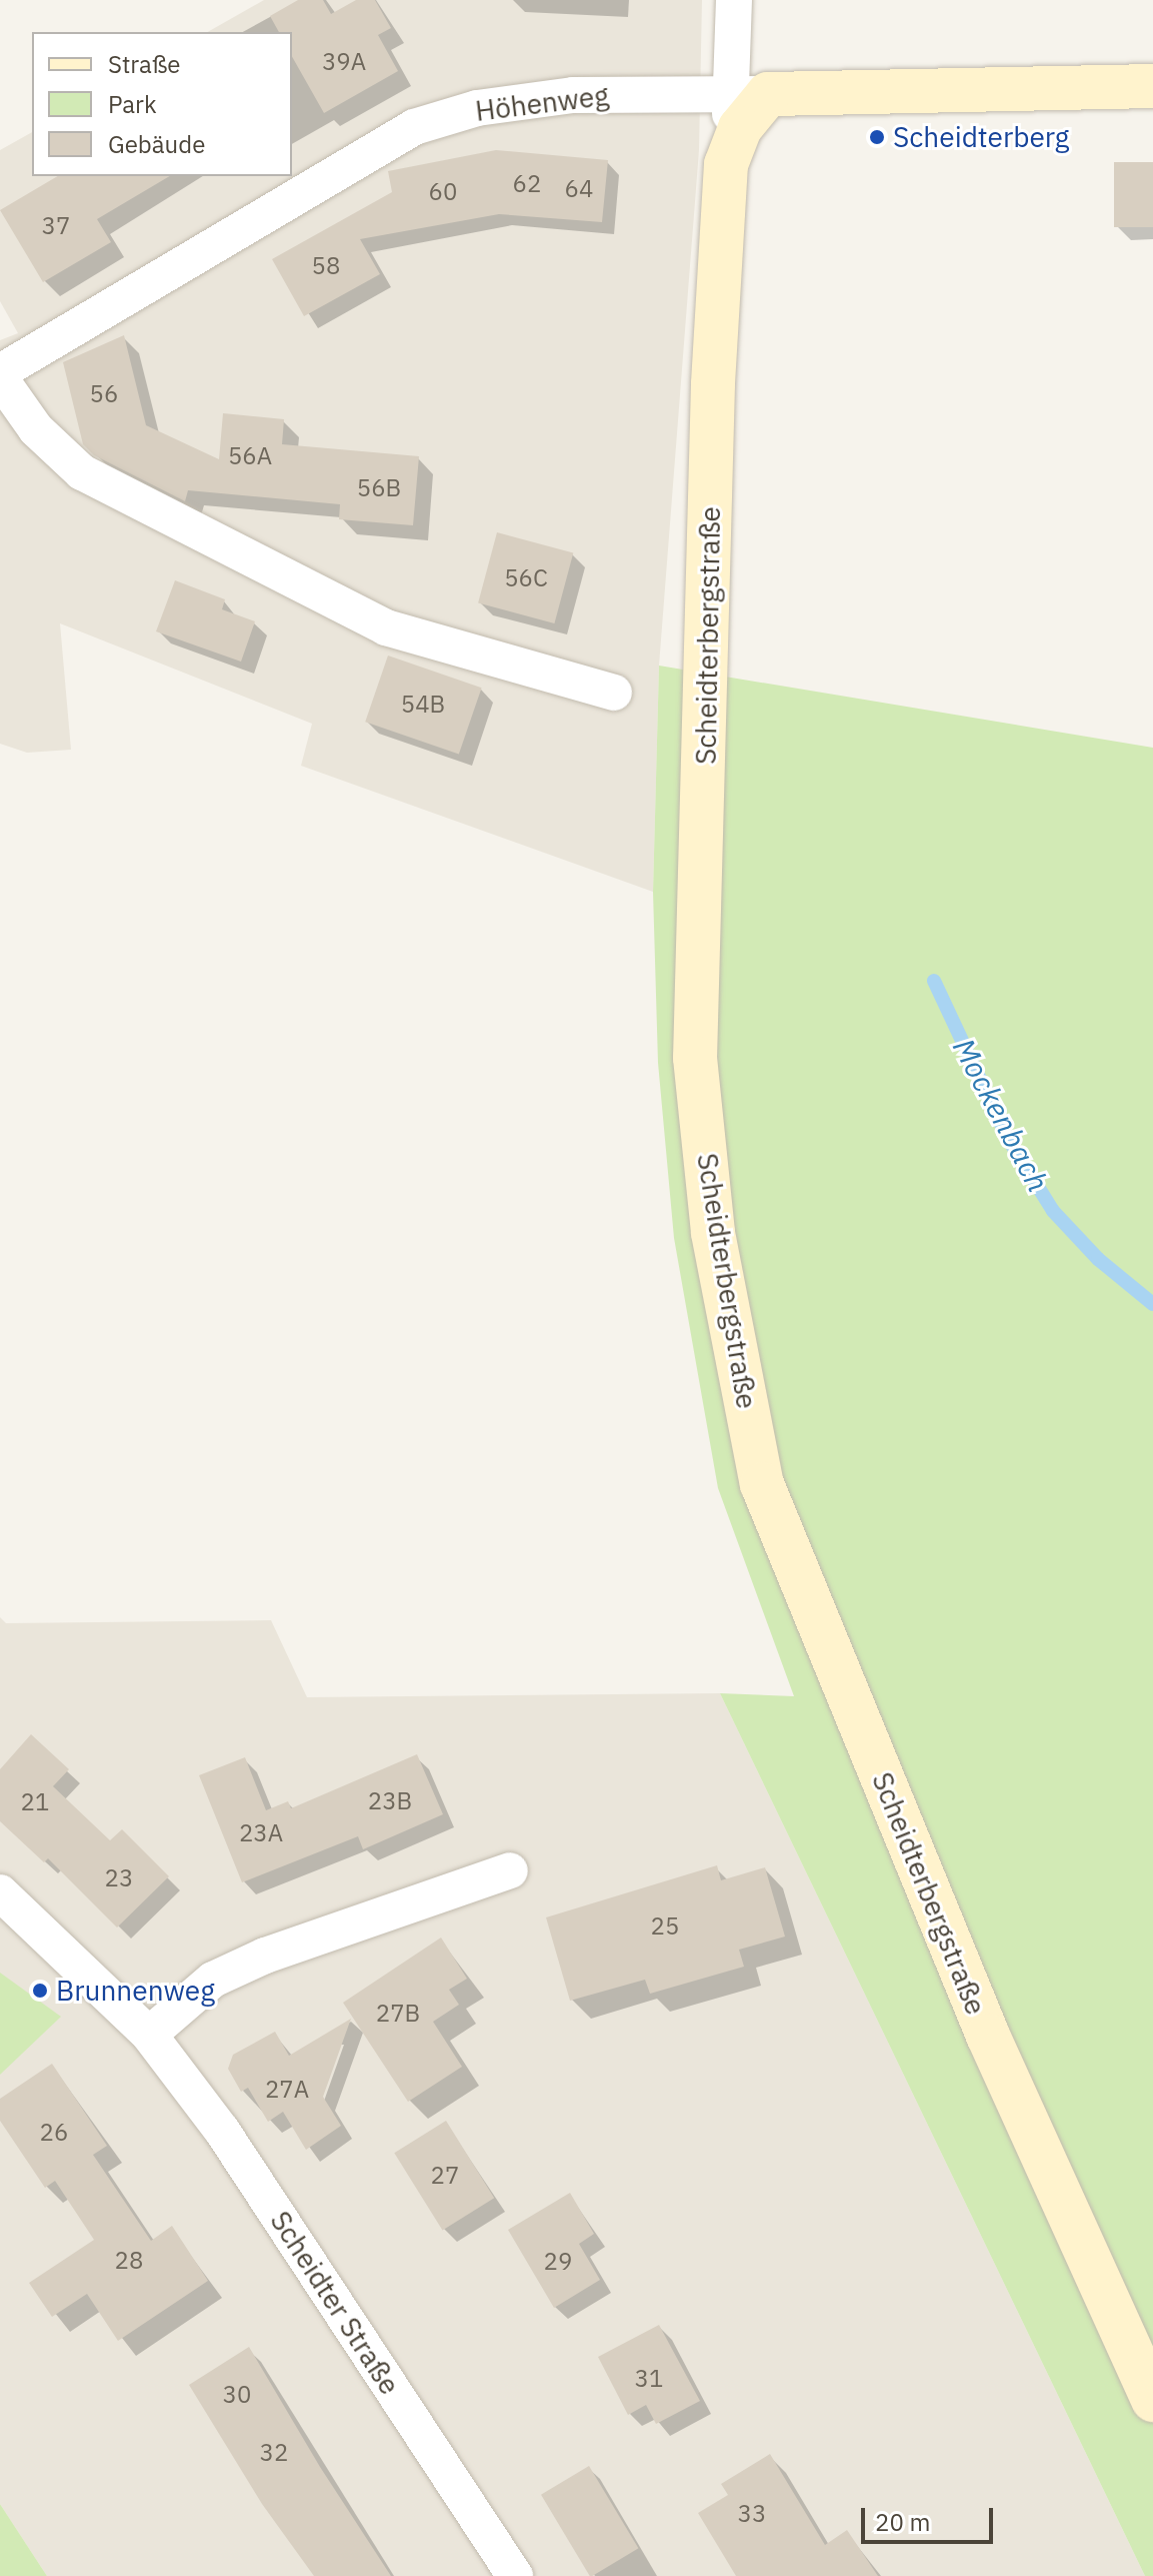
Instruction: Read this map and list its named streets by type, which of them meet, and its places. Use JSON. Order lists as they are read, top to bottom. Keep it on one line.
{"streets":{"street":["Höhenweg","Scheidterbergstraße","Scheidter Straße"]},"crossings":[["Höhenweg","Scheidterbergstraße"]],"water":["Mockenbach"],"places":["Scheidterberg","Brunnenweg"],"house_numbers":["39A","62","64","60","37","58","56","56A","56B","56C","54B","23B","21","23A","23","25","27B","27A","26","27","28","29","31","30","32","33"],"legend":["Straße","Park","Gebäude"],"scale_bar":"20 m"}
